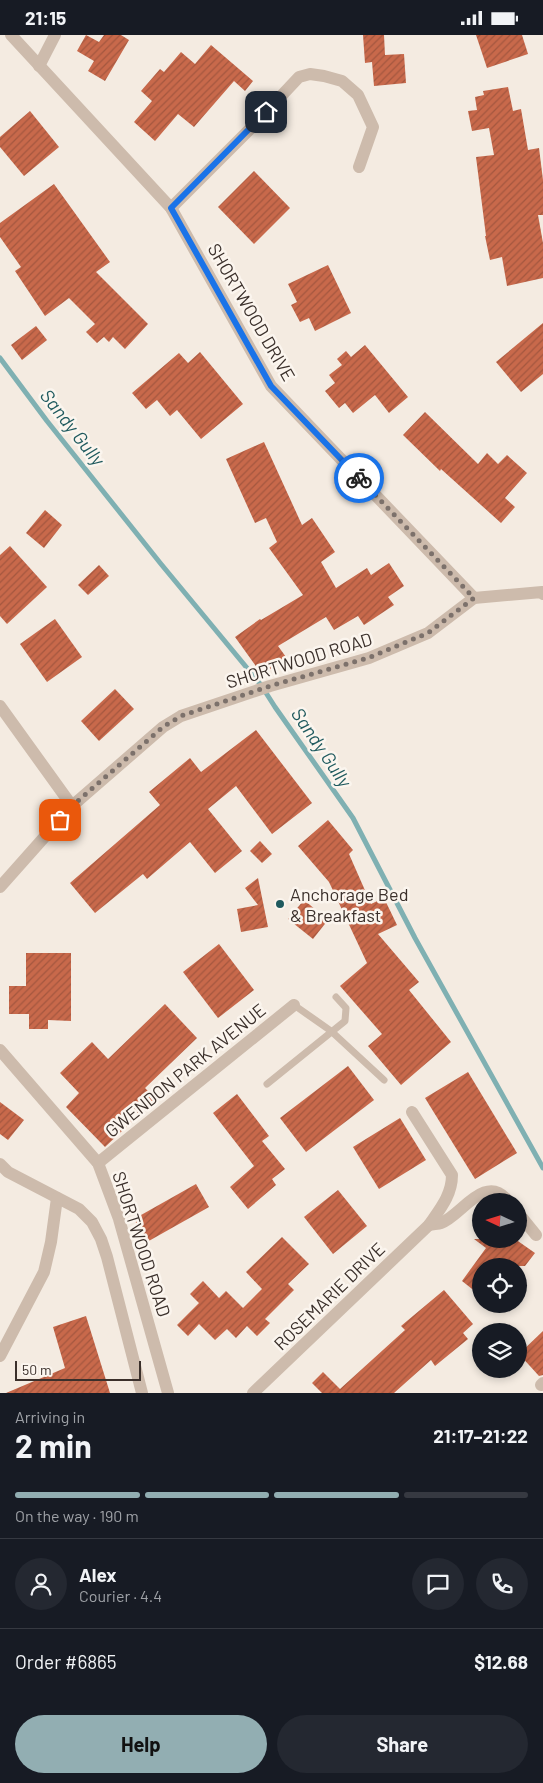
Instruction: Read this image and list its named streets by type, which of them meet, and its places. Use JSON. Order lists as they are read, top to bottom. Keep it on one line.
{"streets":{"street":["SHORTWOOD DRIVE","SHORTWOOD ROAD","GWENDON PARK AVENUE","ROSEMARIE DRIVE"]},"crossings":[["SHORTWOOD DRIVE","SHORTWOOD ROAD"],["SHORTWOOD ROAD","GWENDON PARK AVENUE"]],"water":["Sandy Gully"],"places":["Anchorage Bed & Breakfast"],"scale_bar":"50 m","north":"left","page":{"status":"21:15","scale":"50 m","heading":["2 min","Arriving in","21:17–21:22"],"panel":["Alex","Courier · 4.4","Order #6865","$12.68"],"bar":"On the way · 190 m","buttons":["Help","Share"]}}
